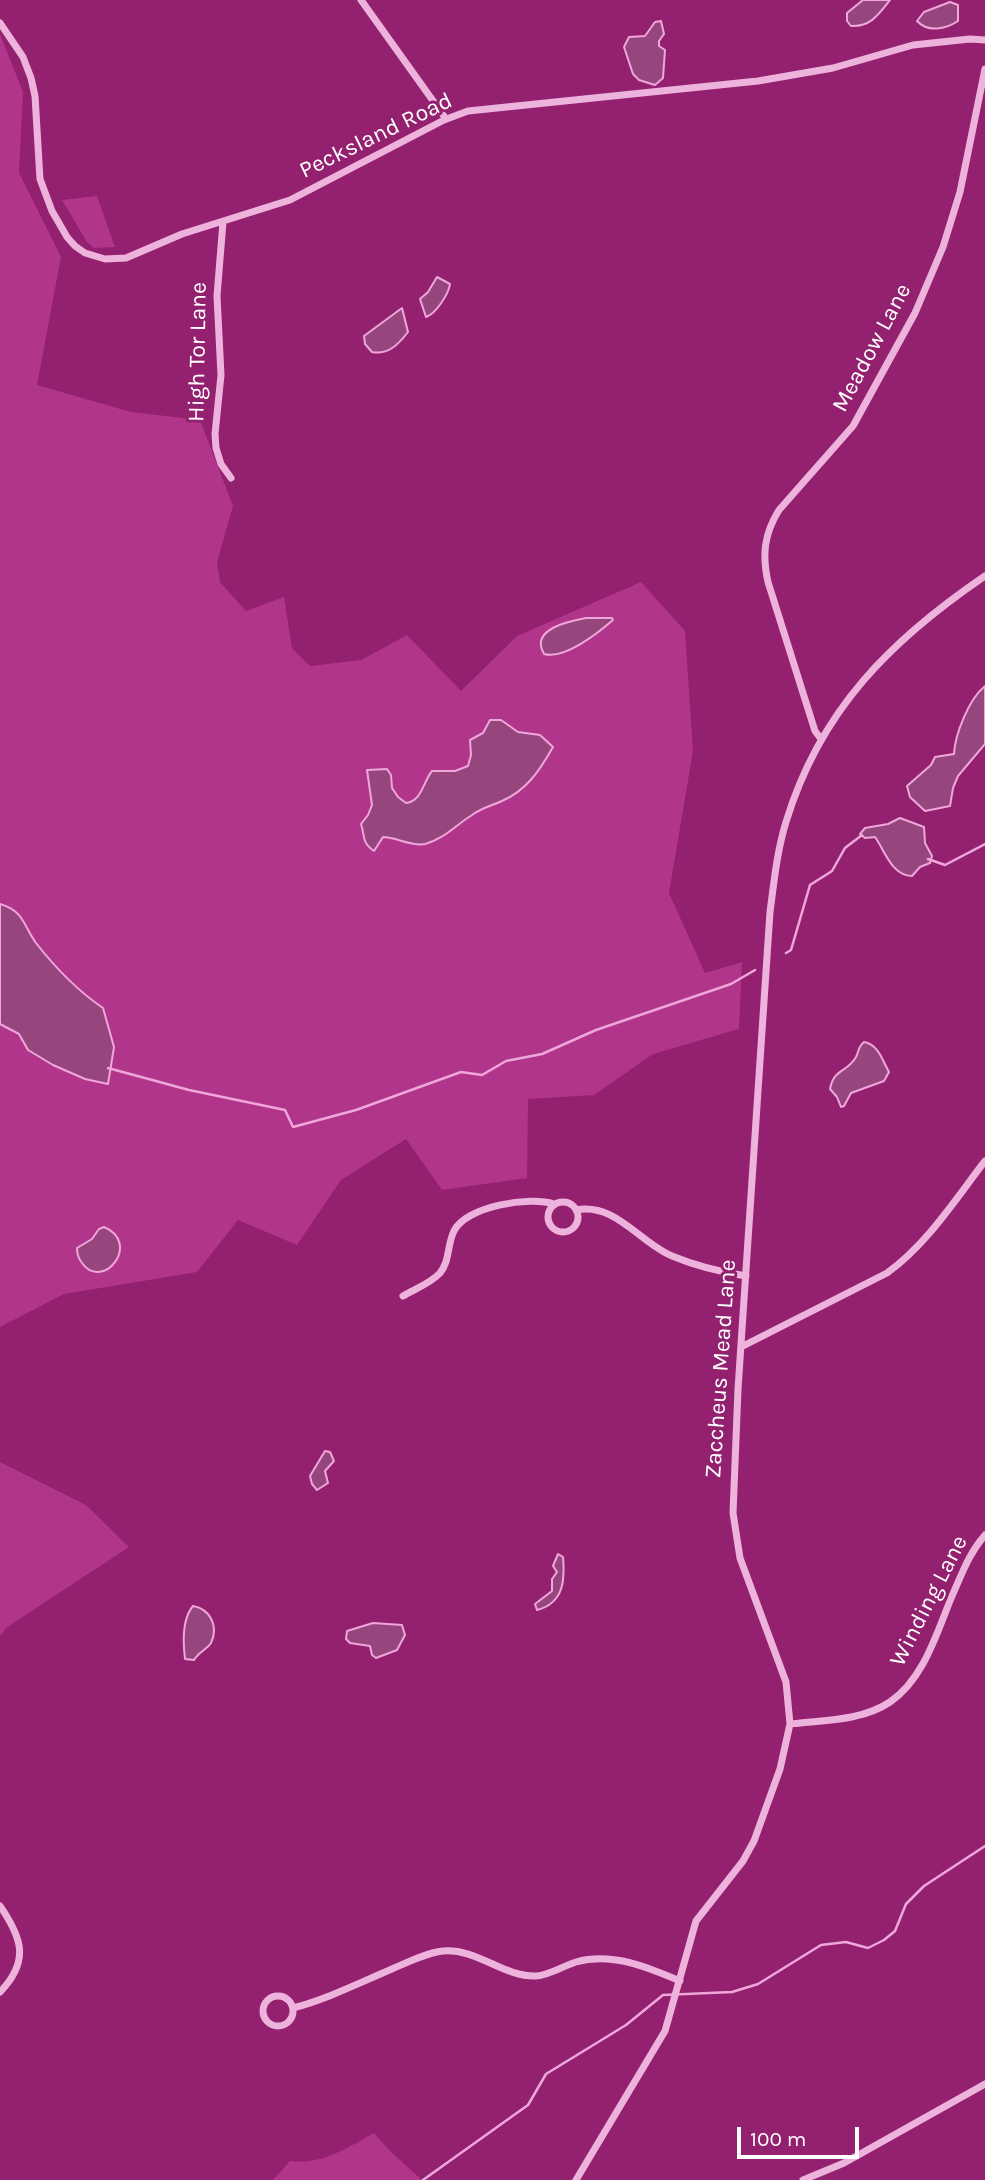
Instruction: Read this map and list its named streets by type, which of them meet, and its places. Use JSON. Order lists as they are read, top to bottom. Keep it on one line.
{"streets":{"street":["Pecksland Road","Meadow Lane","High Tor Lane","Zaccheus Mead Lane","Winding Lane"]},"crossings":[["Pecksland Road","High Tor Lane"],["Meadow Lane","Zaccheus Mead Lane"],["Zaccheus Mead Lane","Winding Lane"]],"scale_bar":"100 m"}
